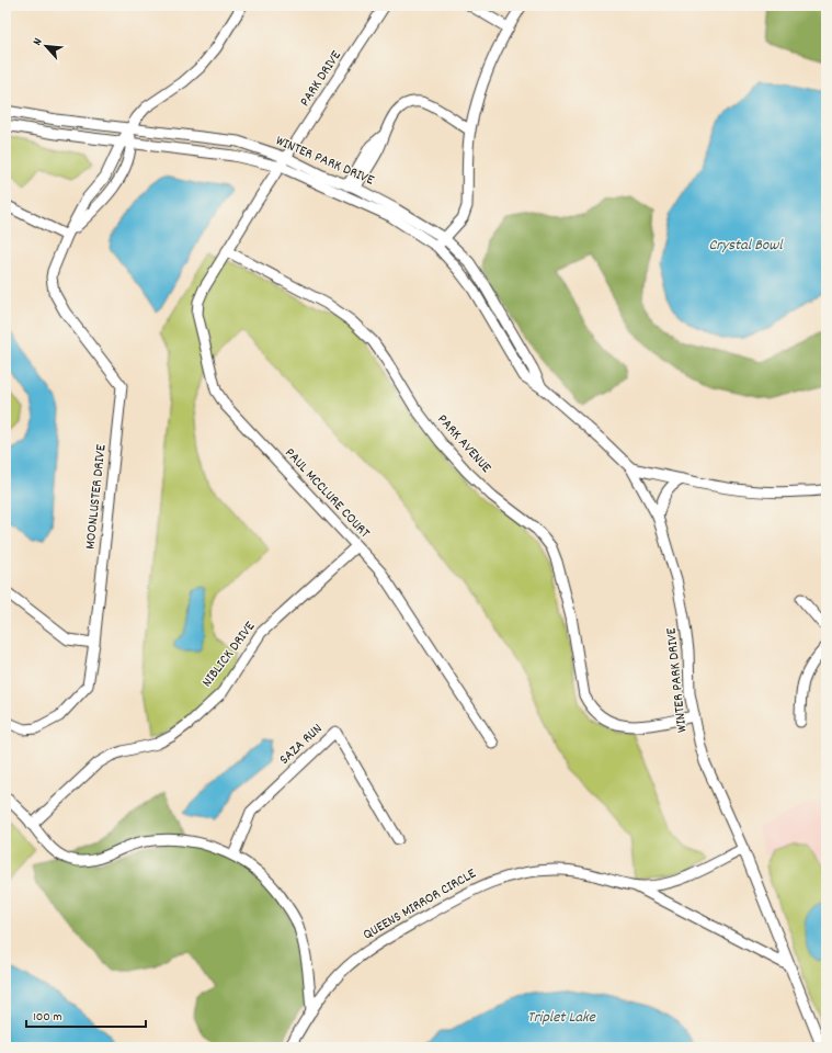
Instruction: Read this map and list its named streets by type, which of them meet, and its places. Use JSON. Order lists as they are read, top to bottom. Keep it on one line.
{"streets":{"street":["PARK DRIVE","WINTER PARK DRIVE","PARK AVENUE","PAUL MCCLURE COURT","MOONLUSTER DRIVE","NIBLICK DRIVE","SAZA RUN","QUEENS MIRROR CIRCLE"]},"crossings":[["PARK DRIVE","WINTER PARK DRIVE"],["WINTER PARK DRIVE","PARK AVENUE"],["WINTER PARK DRIVE","MOONLUSTER DRIVE"],["WINTER PARK DRIVE","QUEENS MIRROR CIRCLE"],["PARK AVENUE","PAUL MCCLURE COURT"],["PAUL MCCLURE COURT","NIBLICK DRIVE"]],"water":["Crystal Bowl","Triplet Lake"],"scale_bar":"100 m","north":"top left"}
